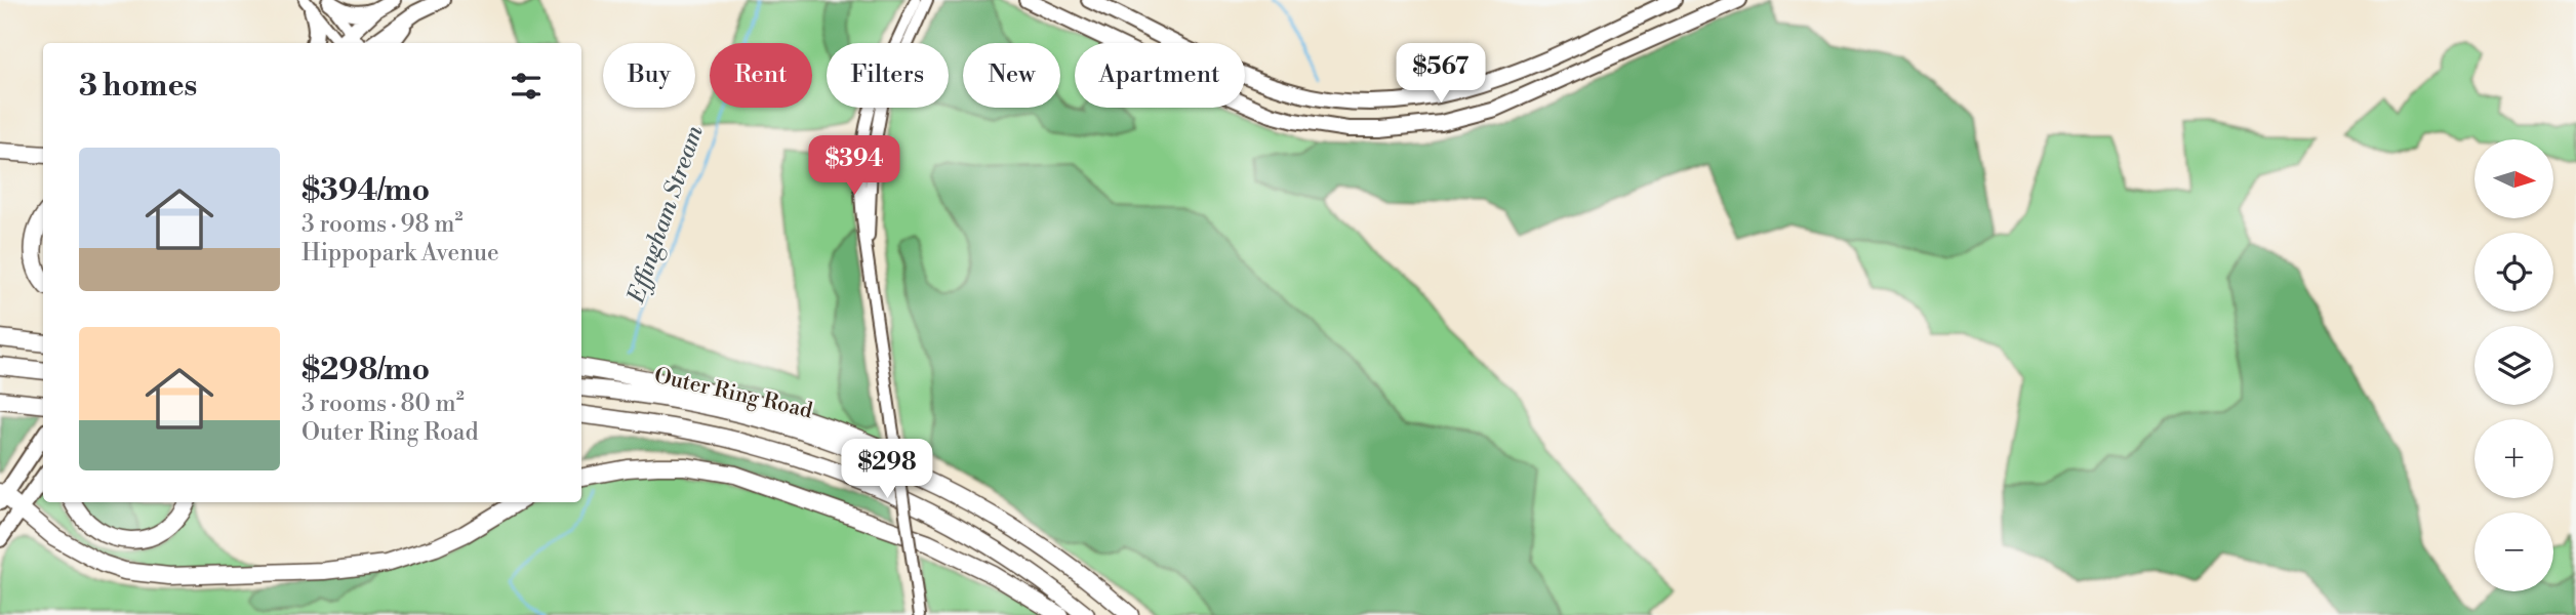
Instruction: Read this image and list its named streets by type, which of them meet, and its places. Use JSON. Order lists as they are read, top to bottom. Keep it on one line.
{"streets":{"highway":["Outer Ring Road"]},"water":["Effingham Stream"],"north":"right","page":{"price":["$567","$394","$298"],"chip":["Buy","Rent","Filters","New","Apartment"],"heading":"3 homes","list":[{"name":"$394/mo","note":"3 rooms · 98 m² · Hippopark Avenue"},{"name":"$298/mo","note":"3 rooms · 80 m² · Outer Ring Road"}],"map_buttons":["+","−"]}}
